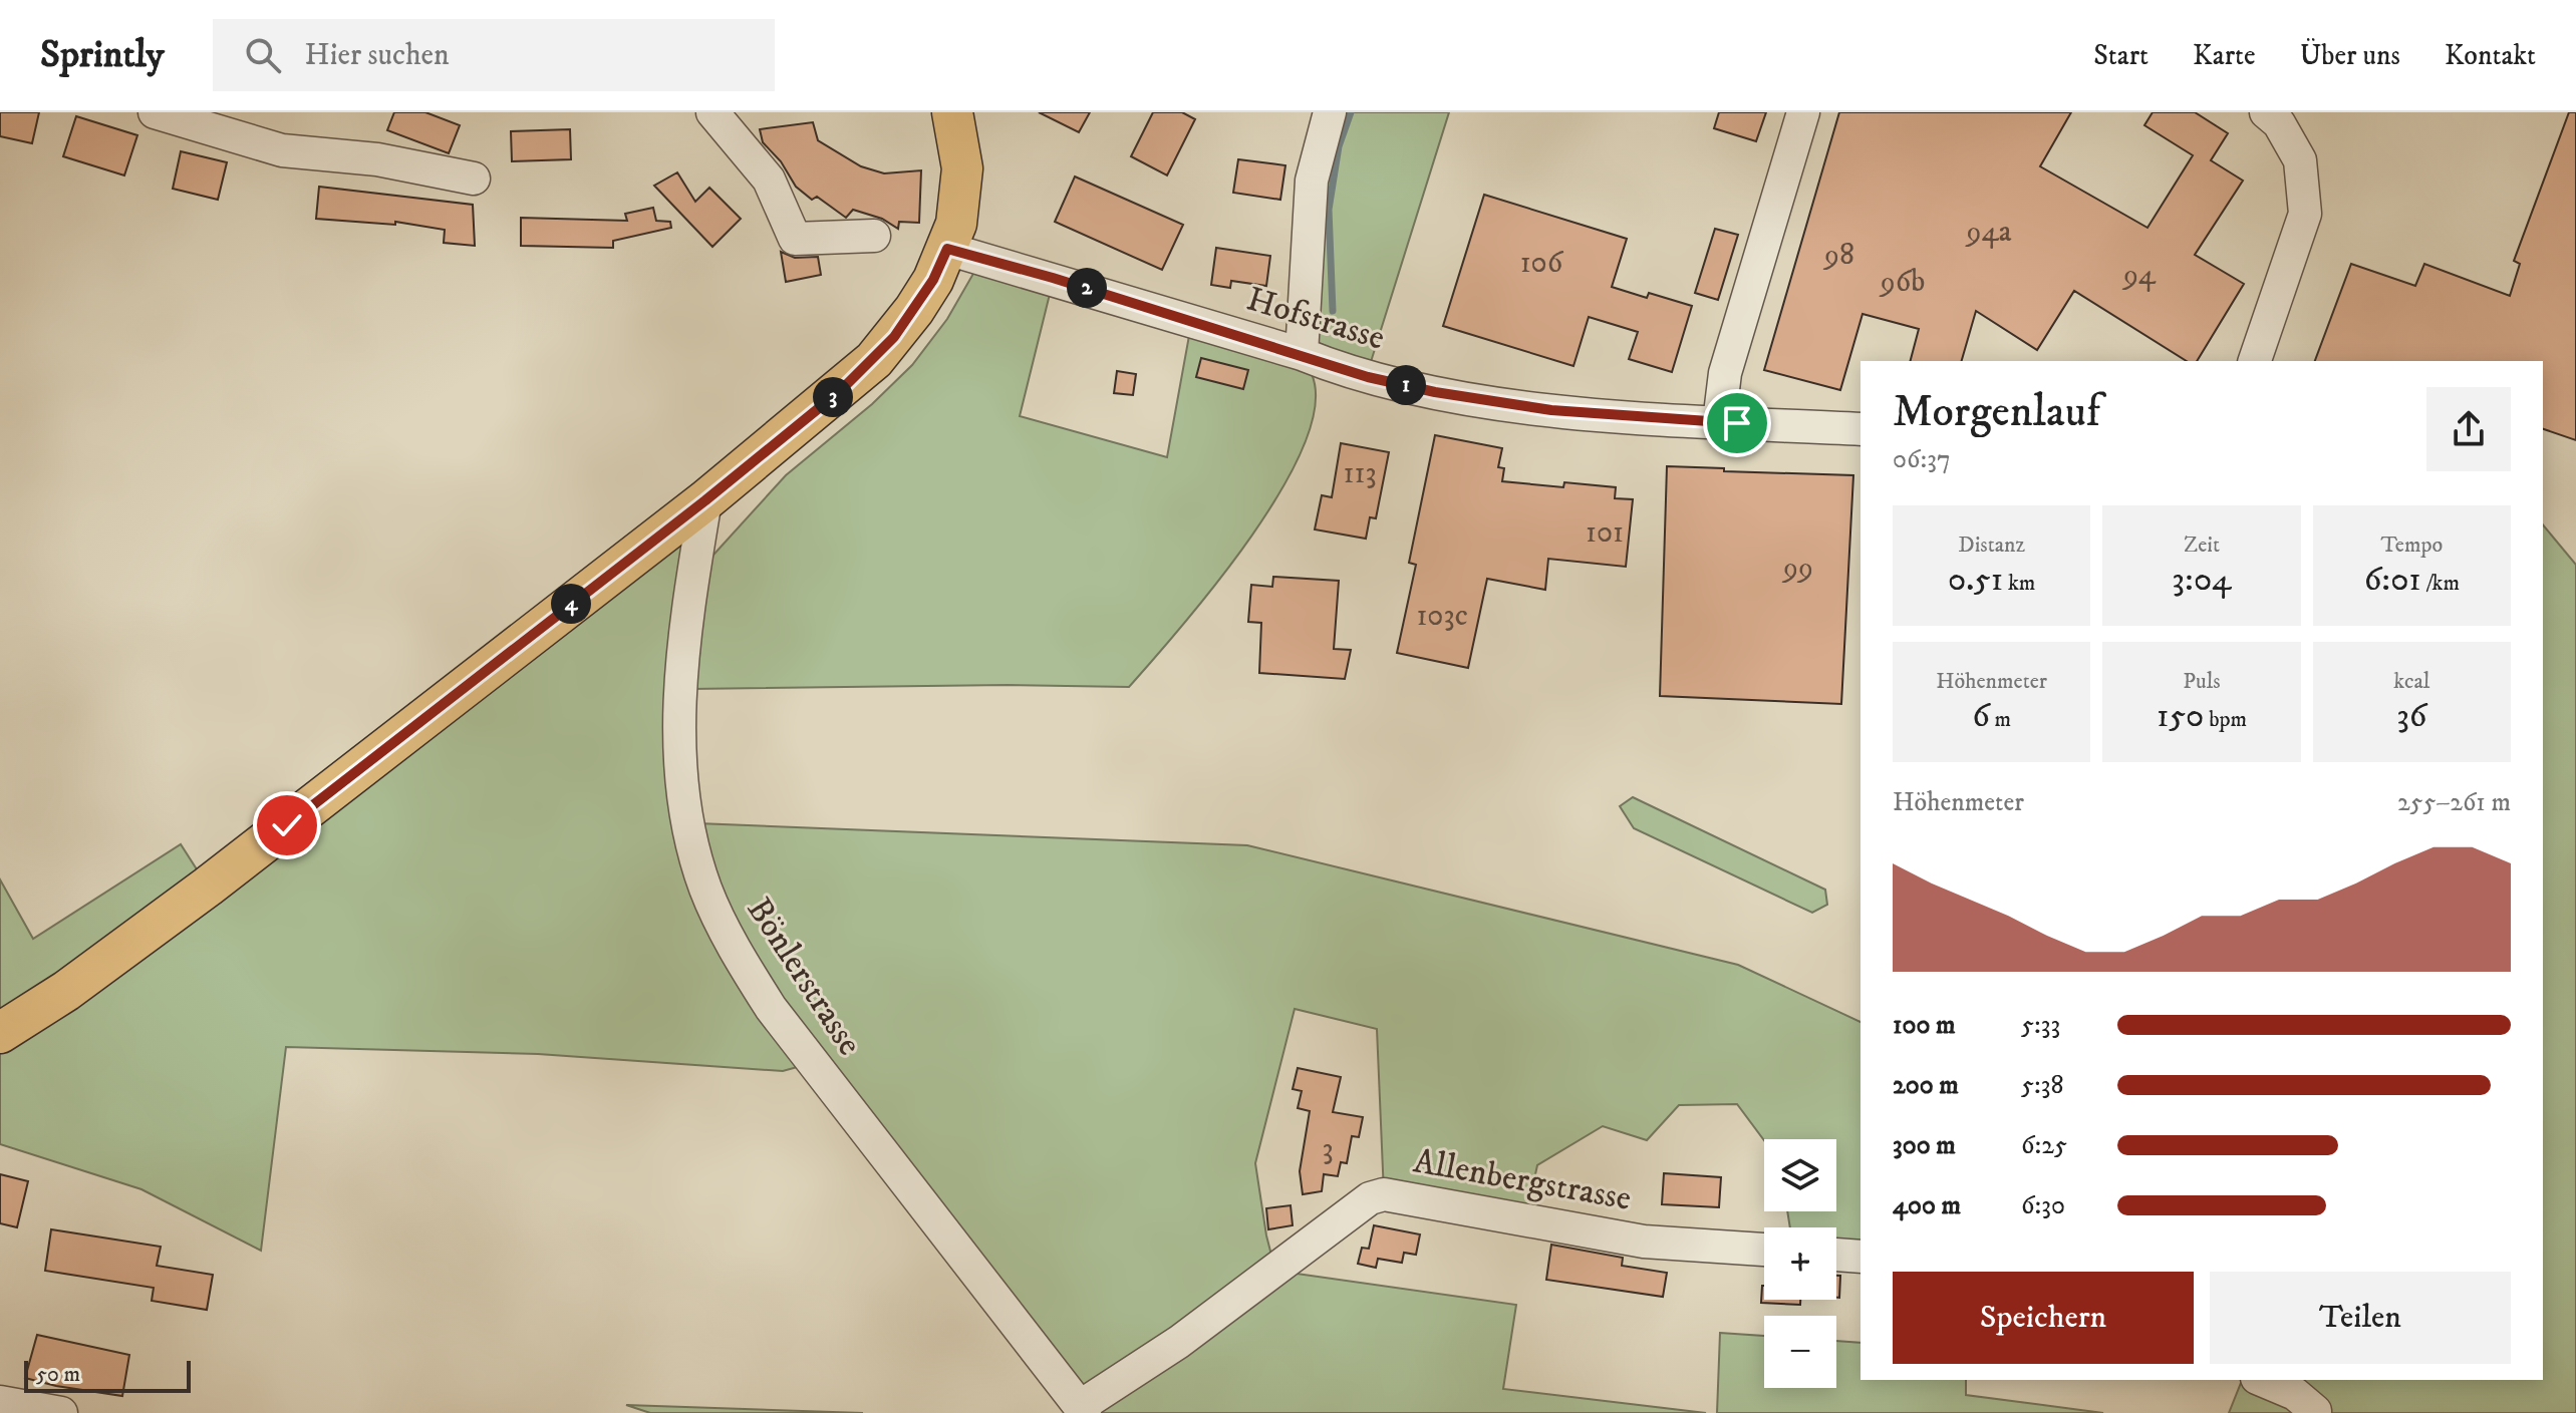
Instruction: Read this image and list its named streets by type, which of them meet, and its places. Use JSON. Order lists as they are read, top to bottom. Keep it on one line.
{"streets":{"street":["Hofstrasse","Bönlerstrasse","Allenbergstrasse"]},"crossings":[["Bönlerstrasse","Allenbergstrasse"]],"house_numbers":["94a","98","106","94","96b","113","101","99","103c","3"],"scale_bar":"50 m","page":{"header":"Sprintly","search":"Hier suchen","nav":["Start","Karte","Über uns","Kontakt"],"pins":["2","1","3","4"],"heading":["Morgenlauf","06:37"],"stats":[["Distanz","0.51 km"],["Zeit","3:04"],["Tempo","6:01 /km"],["Höhenmeter","6 m"],["Puls","150 bpm"],["kcal","36"]],"chart":["Höhenmeter","255–261 m"],"list":[{"name":"100 m","note":"5:33"},{"name":"200 m","note":"5:38"},{"name":"300 m","note":"6:25"},{"name":"400 m","note":"6:30"}],"map_buttons":["+","−"],"buttons":["Speichern","Teilen"],"scale":"50 m"}}
